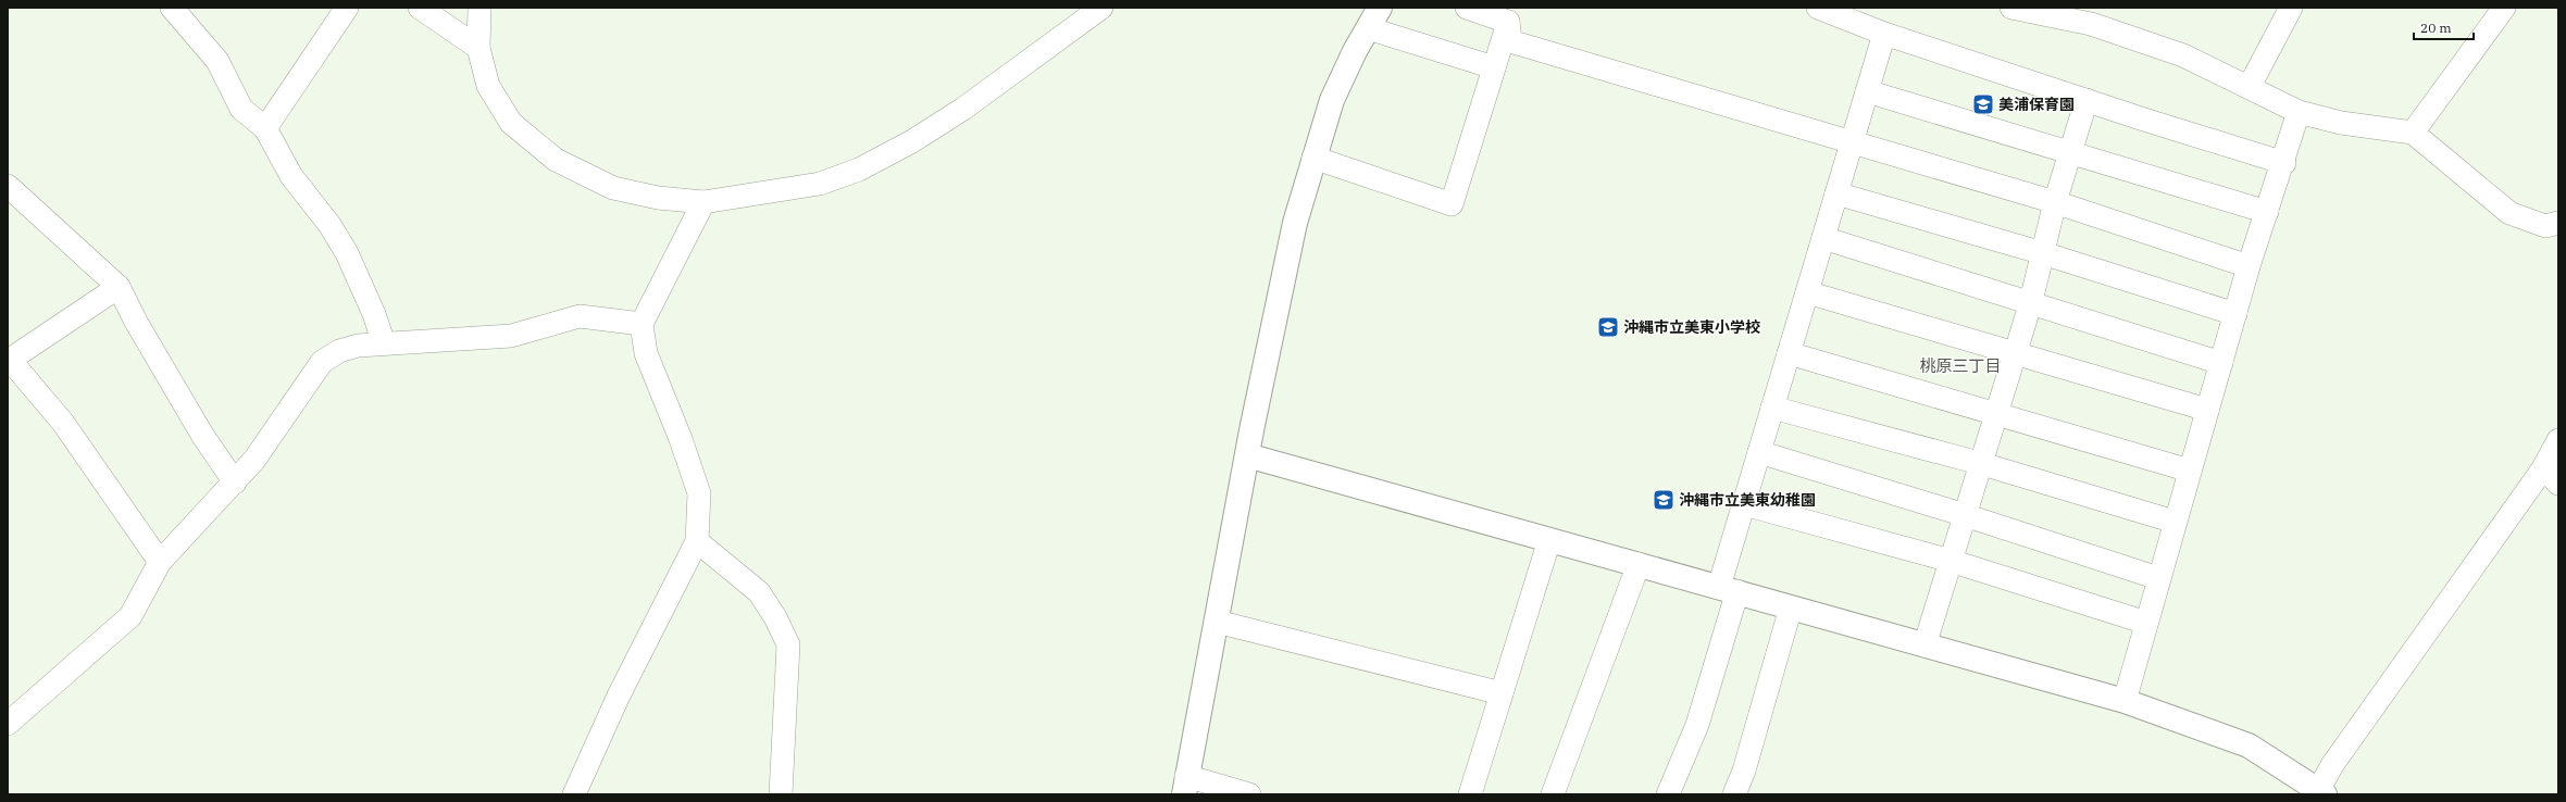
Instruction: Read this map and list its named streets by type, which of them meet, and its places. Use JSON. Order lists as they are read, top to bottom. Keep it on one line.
{"districts":["桃原三丁目"],"places":{"school or university":["美浦保育園","沖縄市立美東小学校","沖縄市立美東幼稚園"]},"scale_bar":"20 m"}
